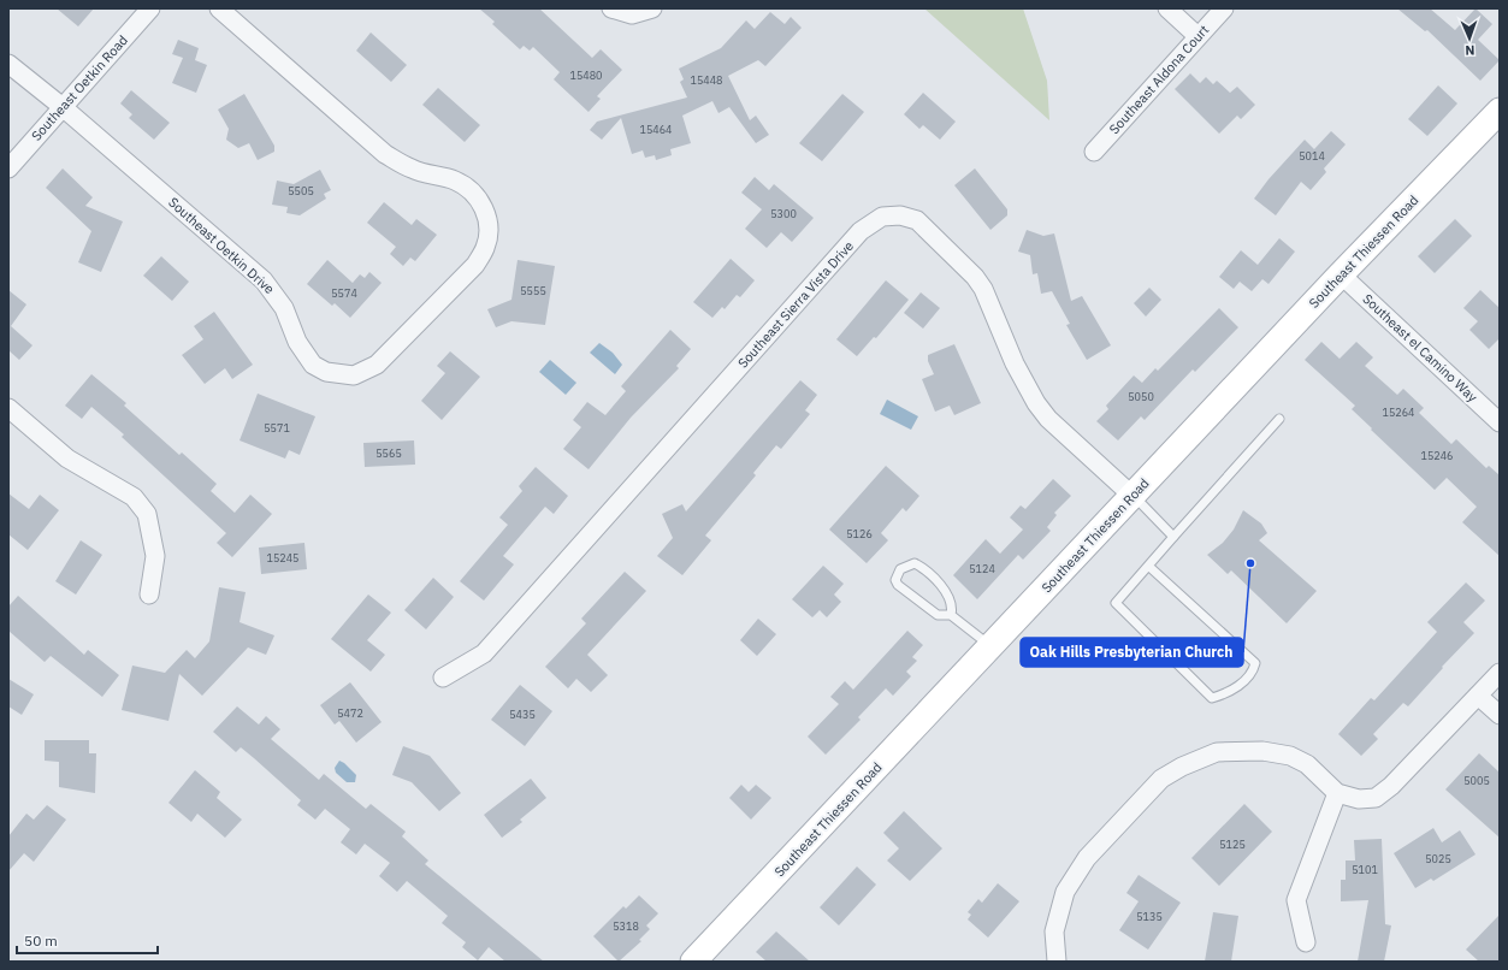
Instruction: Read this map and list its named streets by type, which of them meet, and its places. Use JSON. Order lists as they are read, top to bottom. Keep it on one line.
{"streets":{"main road":["Southeast Thiessen Road"],"street":["Southeast Aldona Court","Southeast Oetkin Road","Southeast Oetkin Drive","Southeast Sierra Vista Drive","Southeast el Camino Way"]},"crossings":[["Southeast Oetkin Road","Southeast Oetkin Drive"],["Southeast Thiessen Road","Southeast Sierra Vista Drive"],["Southeast Thiessen Road","Southeast el Camino Way"]],"places":["Oak Hills Presbyterian Church"],"house_numbers":["15480","15448","15464","5014","5505","5300","5555","5574","5050","15264","5571","5565","15246","5126","15245","5124","5472","5435","5005","5125","5025","5101","5135","5318"],"scale_bar":"50 m","north":"bottom"}
